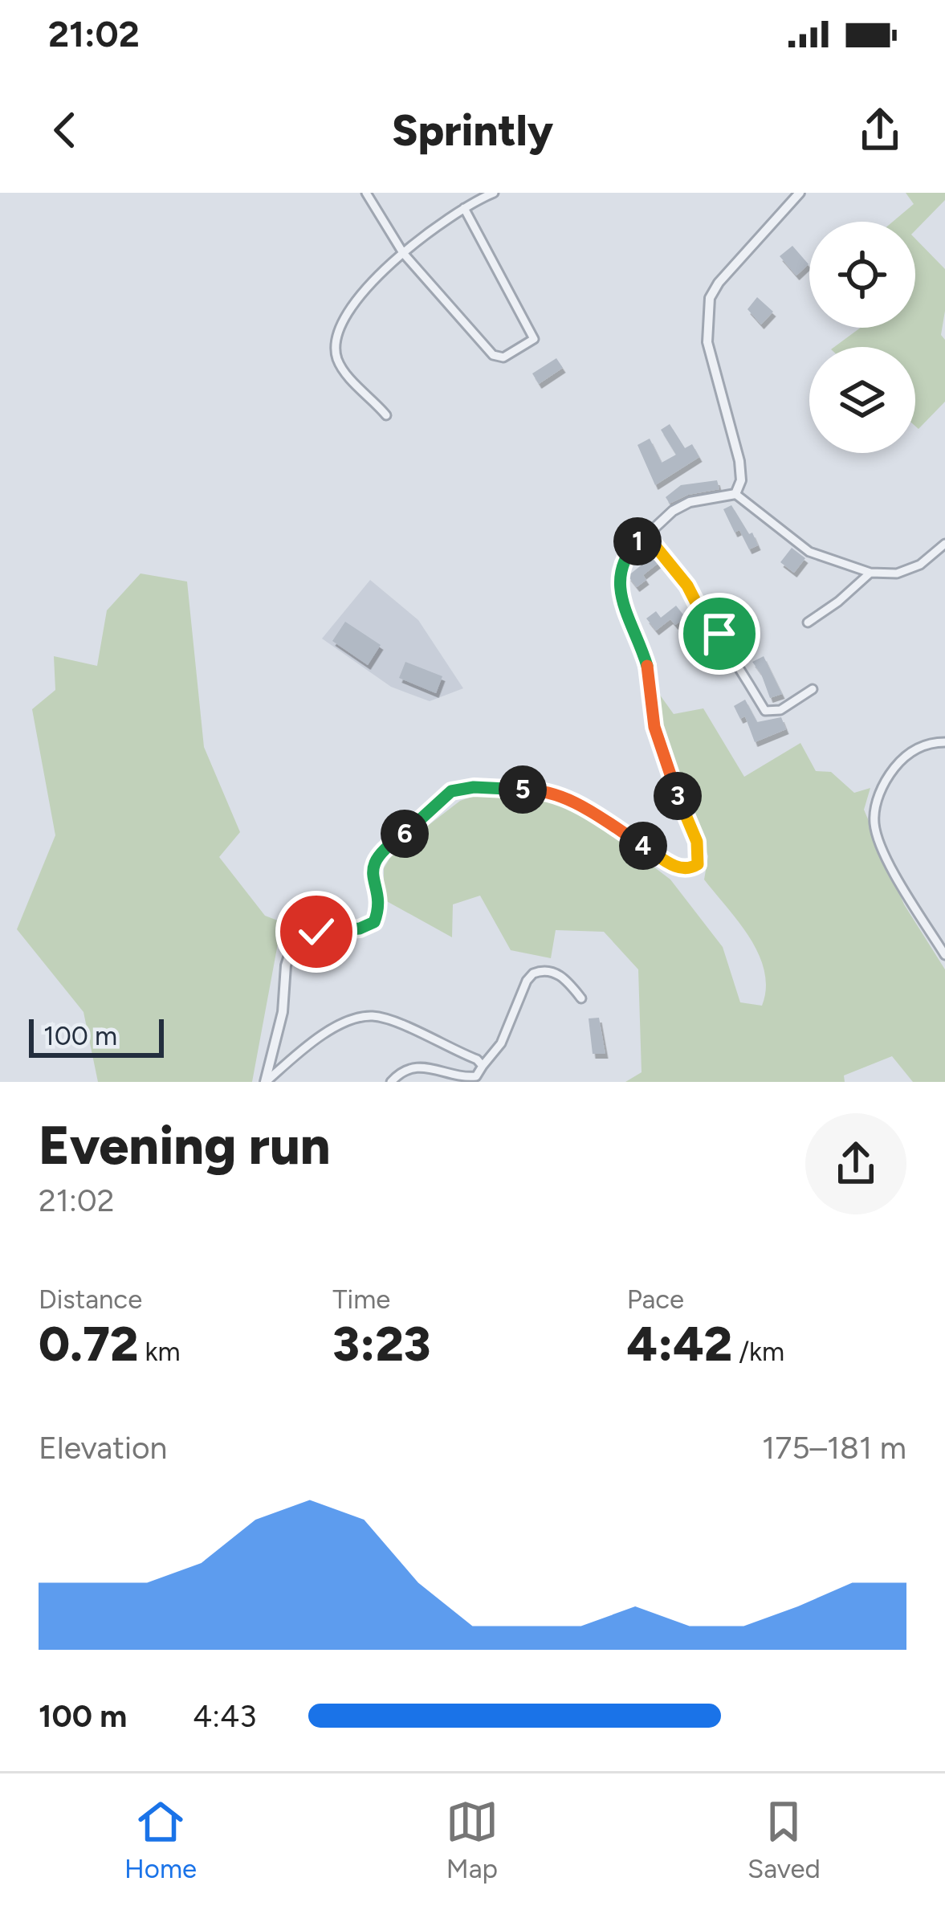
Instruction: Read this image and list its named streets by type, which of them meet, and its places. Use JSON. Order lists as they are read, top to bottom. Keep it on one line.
{"scale_bar":"100 m","page":{"status":"21:02","header":"Sprintly","pins":["1","5","3","6","4"],"scale":"100 m","heading":["Evening run","21:02"],"stats":[["Distance","0.72 km"],["Time","3:23"],["Pace","4:42 /km"]],"chart":["Elevation","175–181 m"],"list":[{"name":"100 m","note":"4:43"}],"tabs":["Home","Map","Saved"]}}
